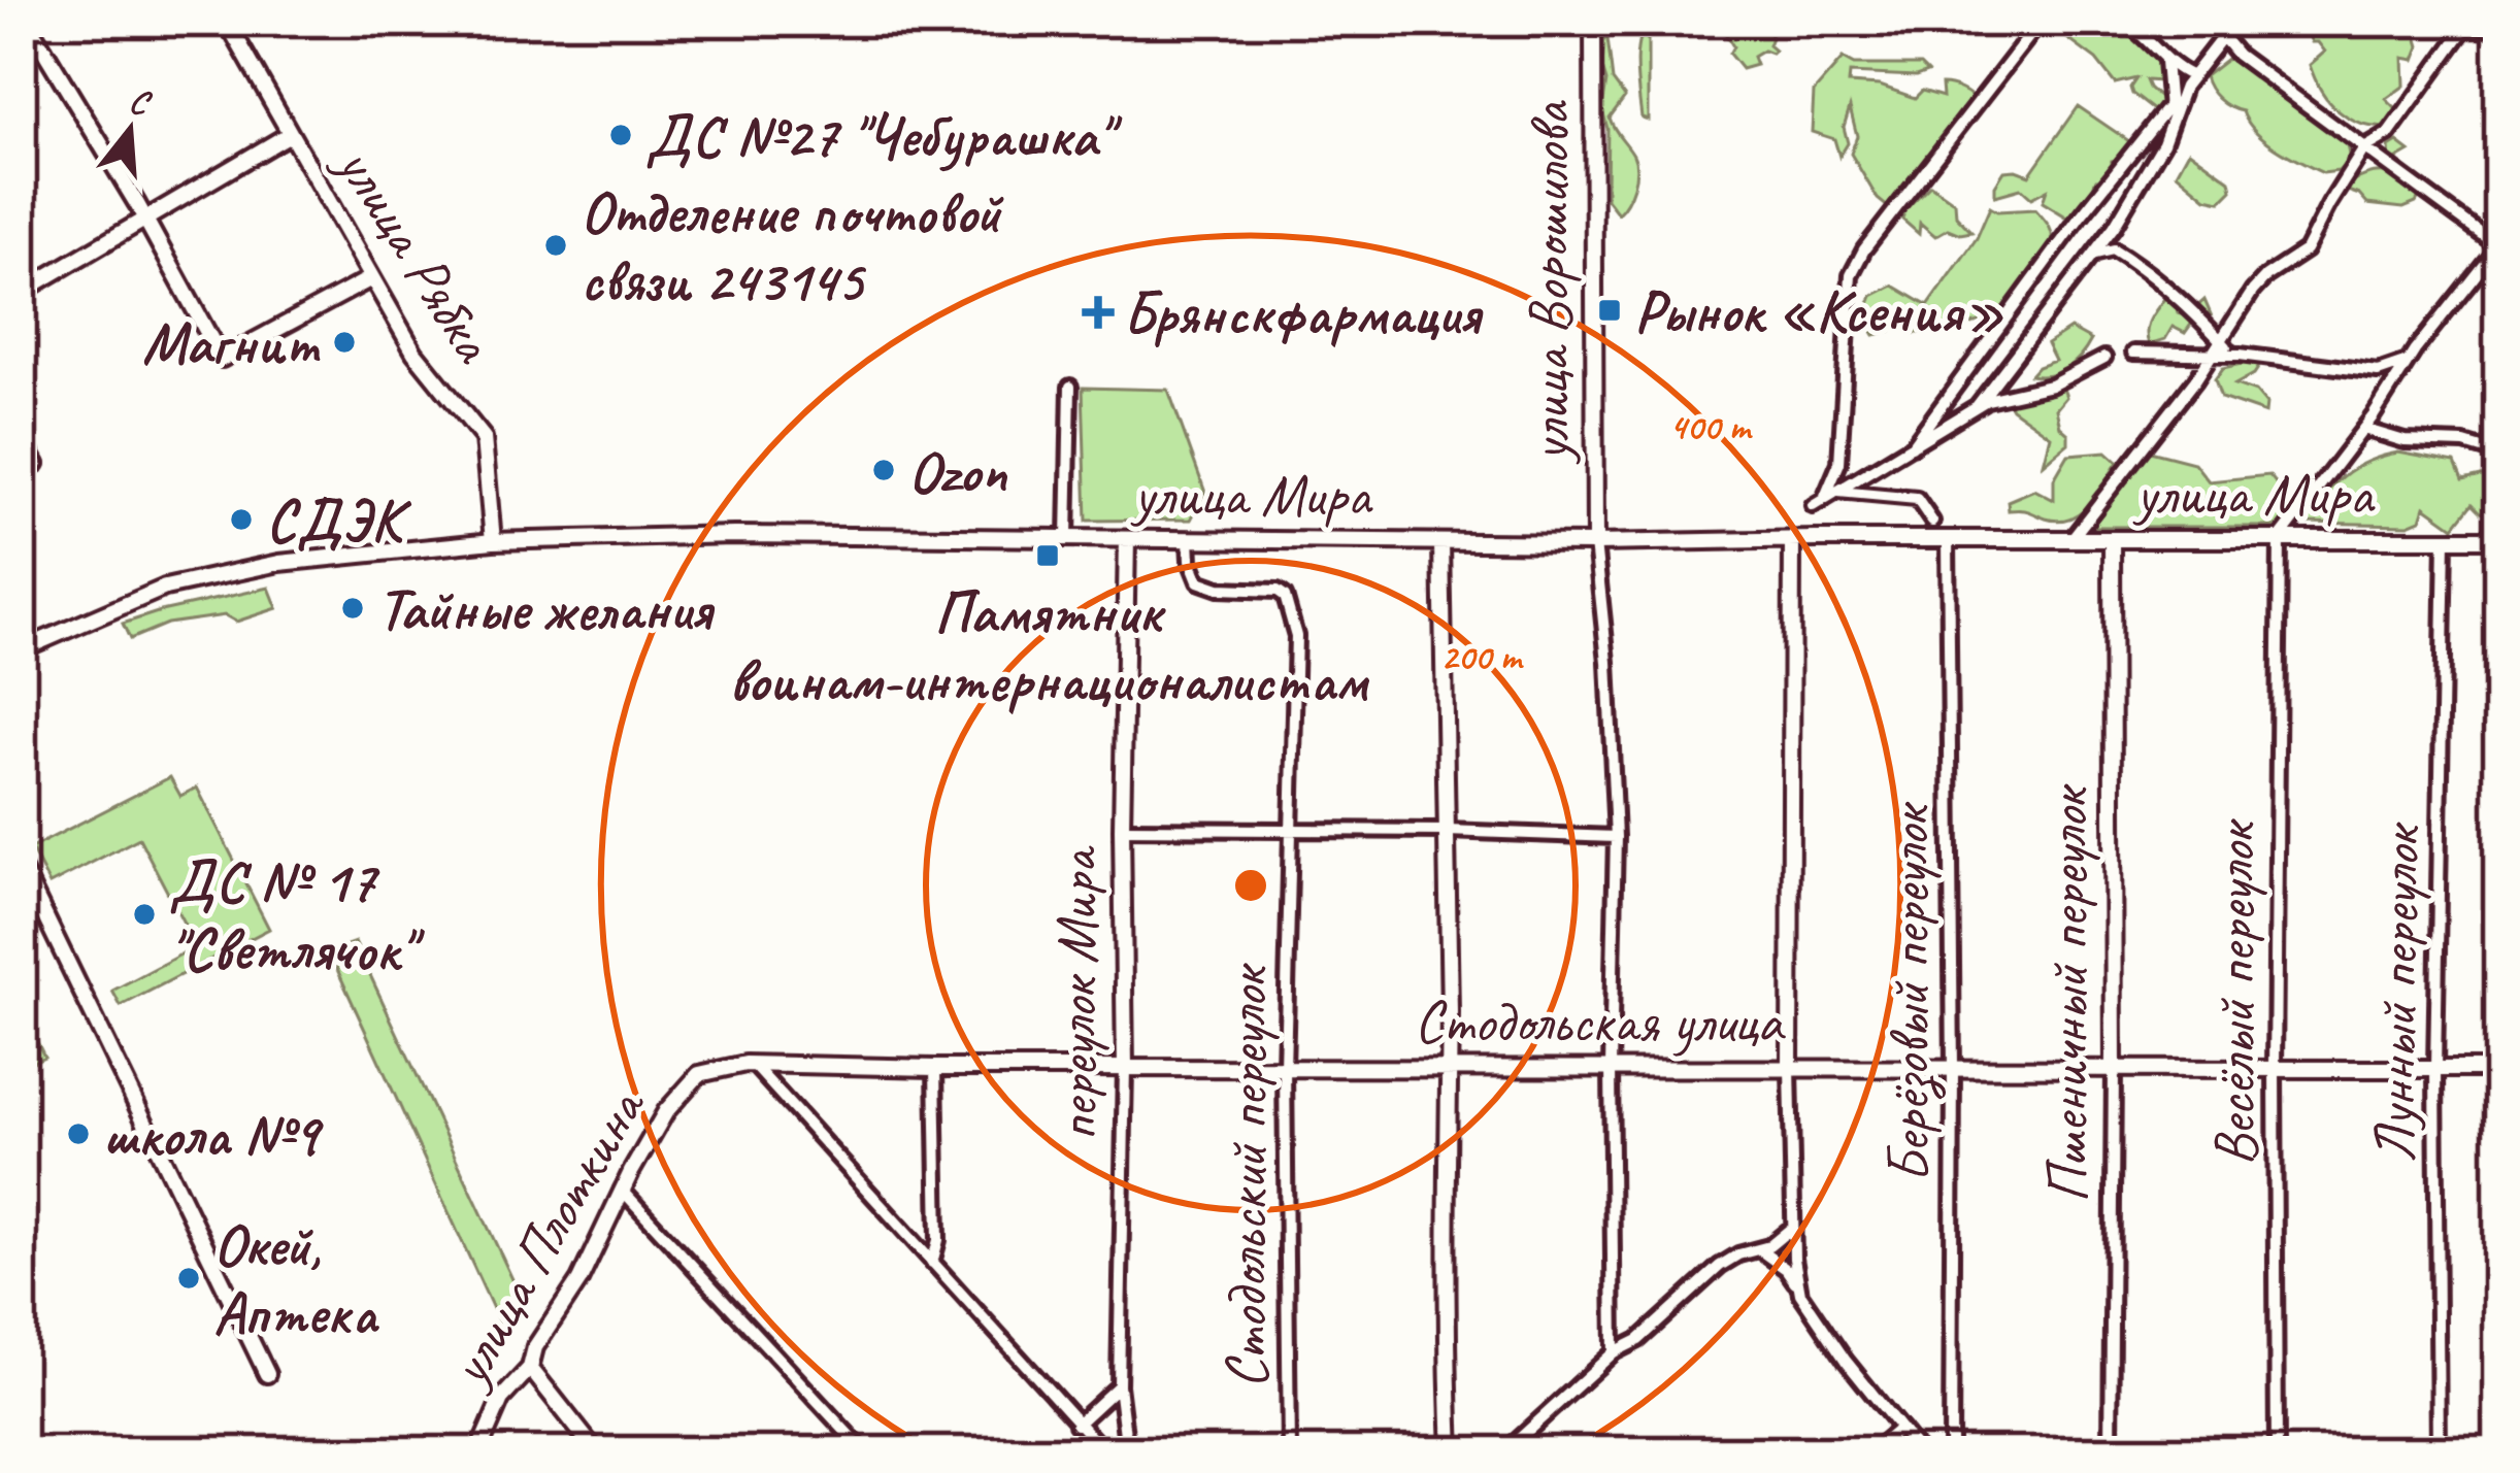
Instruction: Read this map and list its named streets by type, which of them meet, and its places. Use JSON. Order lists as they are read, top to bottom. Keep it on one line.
{"streets":{"street":["улица Рябка","улица Ворошилова","улица Мира","Берёзовый переулок","Весёлый переулок","Лунный переулок","переулок Мира","Пшеничный переулок","Стодольская улица","Стодольский переулок","улица Плоткина"]},"crossings":[["улица Рябка","улица Мира"],["улица Ворошилова","улица Мира"],["улица Мира","Берёзовый переулок"],["улица Мира","Весёлый переулок"],["улица Мира","Лунный переулок"],["улица Мира","переулок Мира"],["улица Мира","Пшеничный переулок"],["улица Мира","Стодольский переулок"],["Берёзовый переулок","Стодольская улица"],["Весёлый переулок","Стодольская улица"],["Лунный переулок","Стодольская улица"],["переулок Мира","Стодольская улица"],["Пшеничный переулок","Стодольская улица"],["Стодольская улица","Стодольский переулок"],["Стодольская улица","улица Плоткина"]],"places":{"other":["ДС №27 \"Чебурашка\"","Отделение почтовой связи 243145","Магнит","Ozon","СДЭК","Тайные желания","ДС № 17 \"Светлячок\"","школа №9","Окей, Аптека"],"transit":["Рынок «Ксения»","Памятник воинам‐интернационалистам"],"health":["Брянскфармация"]},"north":"top","rings":["400 m","200 m"]}
